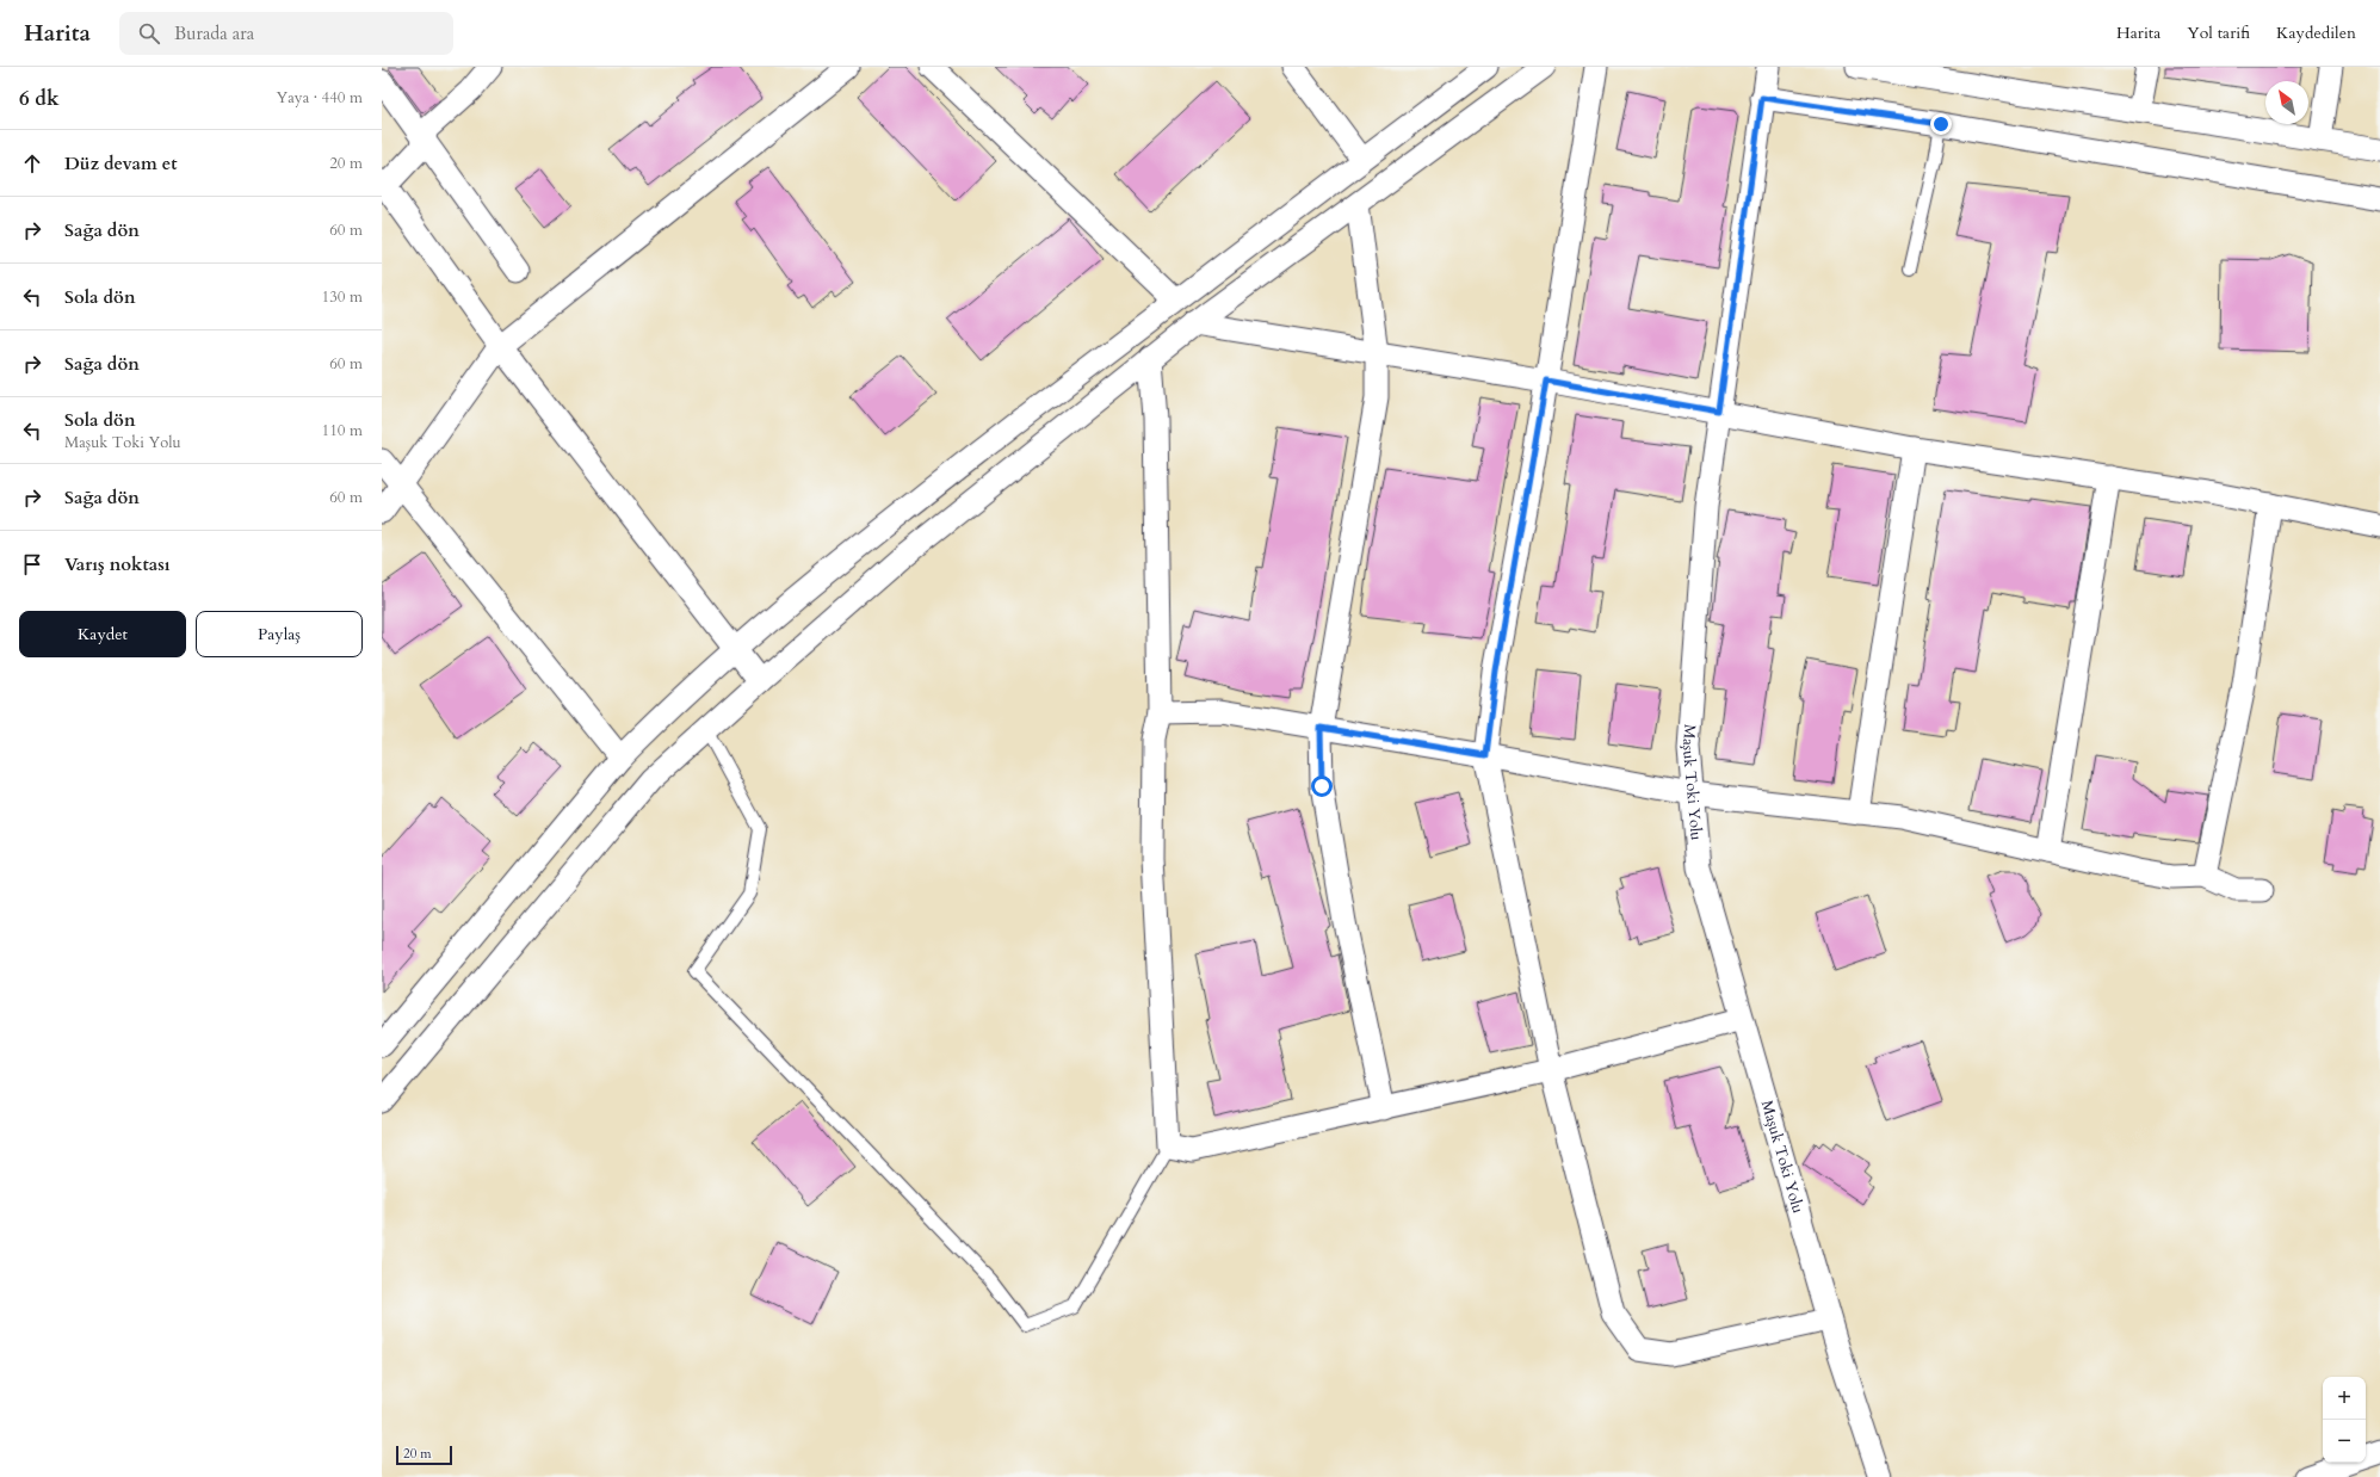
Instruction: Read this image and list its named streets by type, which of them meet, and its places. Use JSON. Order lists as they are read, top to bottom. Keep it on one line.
{"streets":{"street":["Maşuk Toki Yolu"]},"scale_bar":"20 m","north":"top left","page":{"header":"Harita","search":"Burada ara","nav":["Harita","Yol tarifi","Kaydedilen"],"heading":["6 dk","Yaya · 440 m"],"list":[["Düz devam et","20 m"],["Sağa dön","60 m"],["Sola dön","130 m"],["Sağa dön","60 m"],["Sola dön","Maşuk Toki Yolu","110 m"],["Sağa dön","60 m"],"Varış noktası"],"buttons":["Kaydet","Paylaş"],"map_buttons":["+","−"],"scale":"20 m"}}
